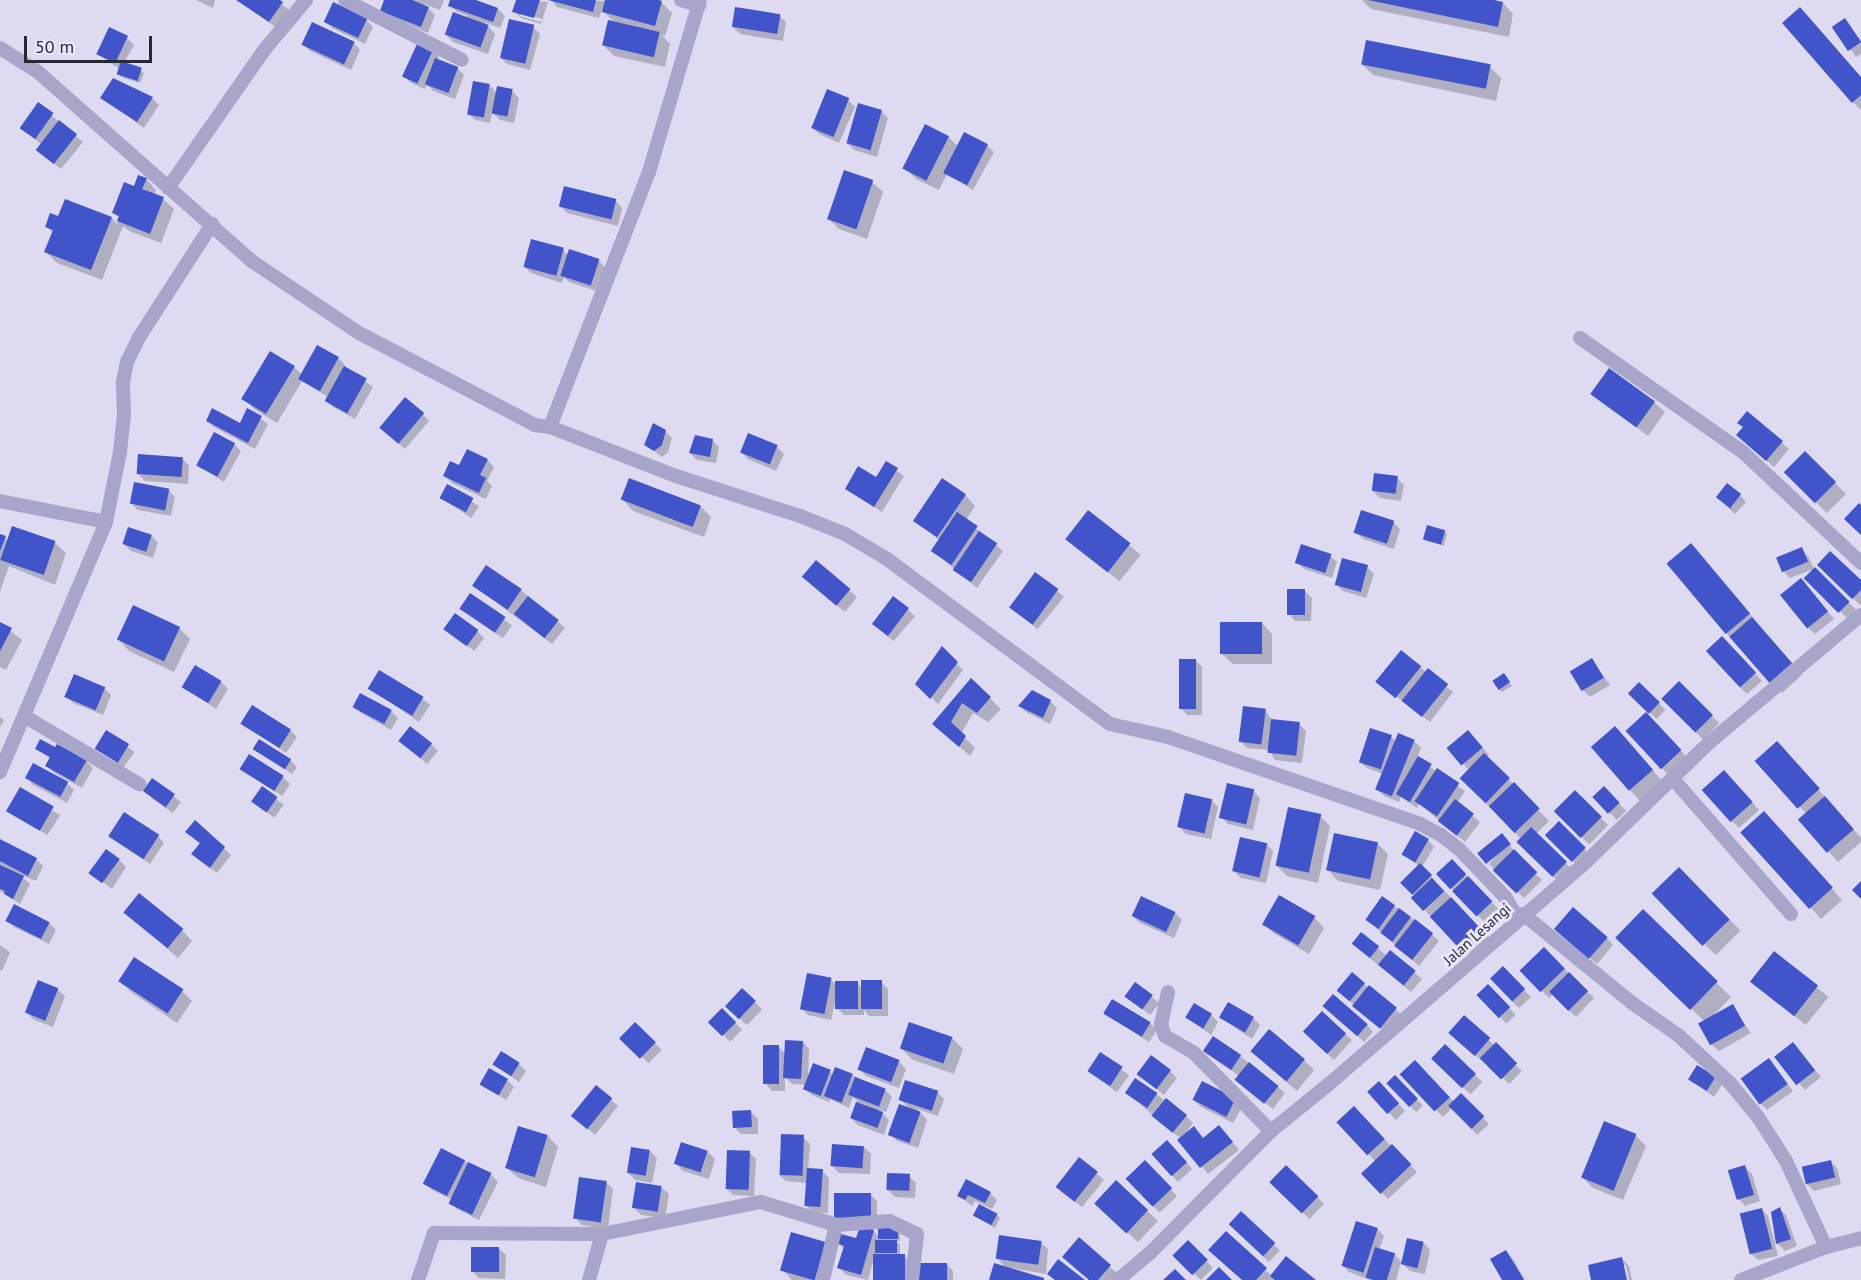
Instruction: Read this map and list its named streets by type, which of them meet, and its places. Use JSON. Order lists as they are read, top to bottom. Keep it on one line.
{"streets":{"street":["Jalan Lesangi"]},"scale_bar":"50 m"}
